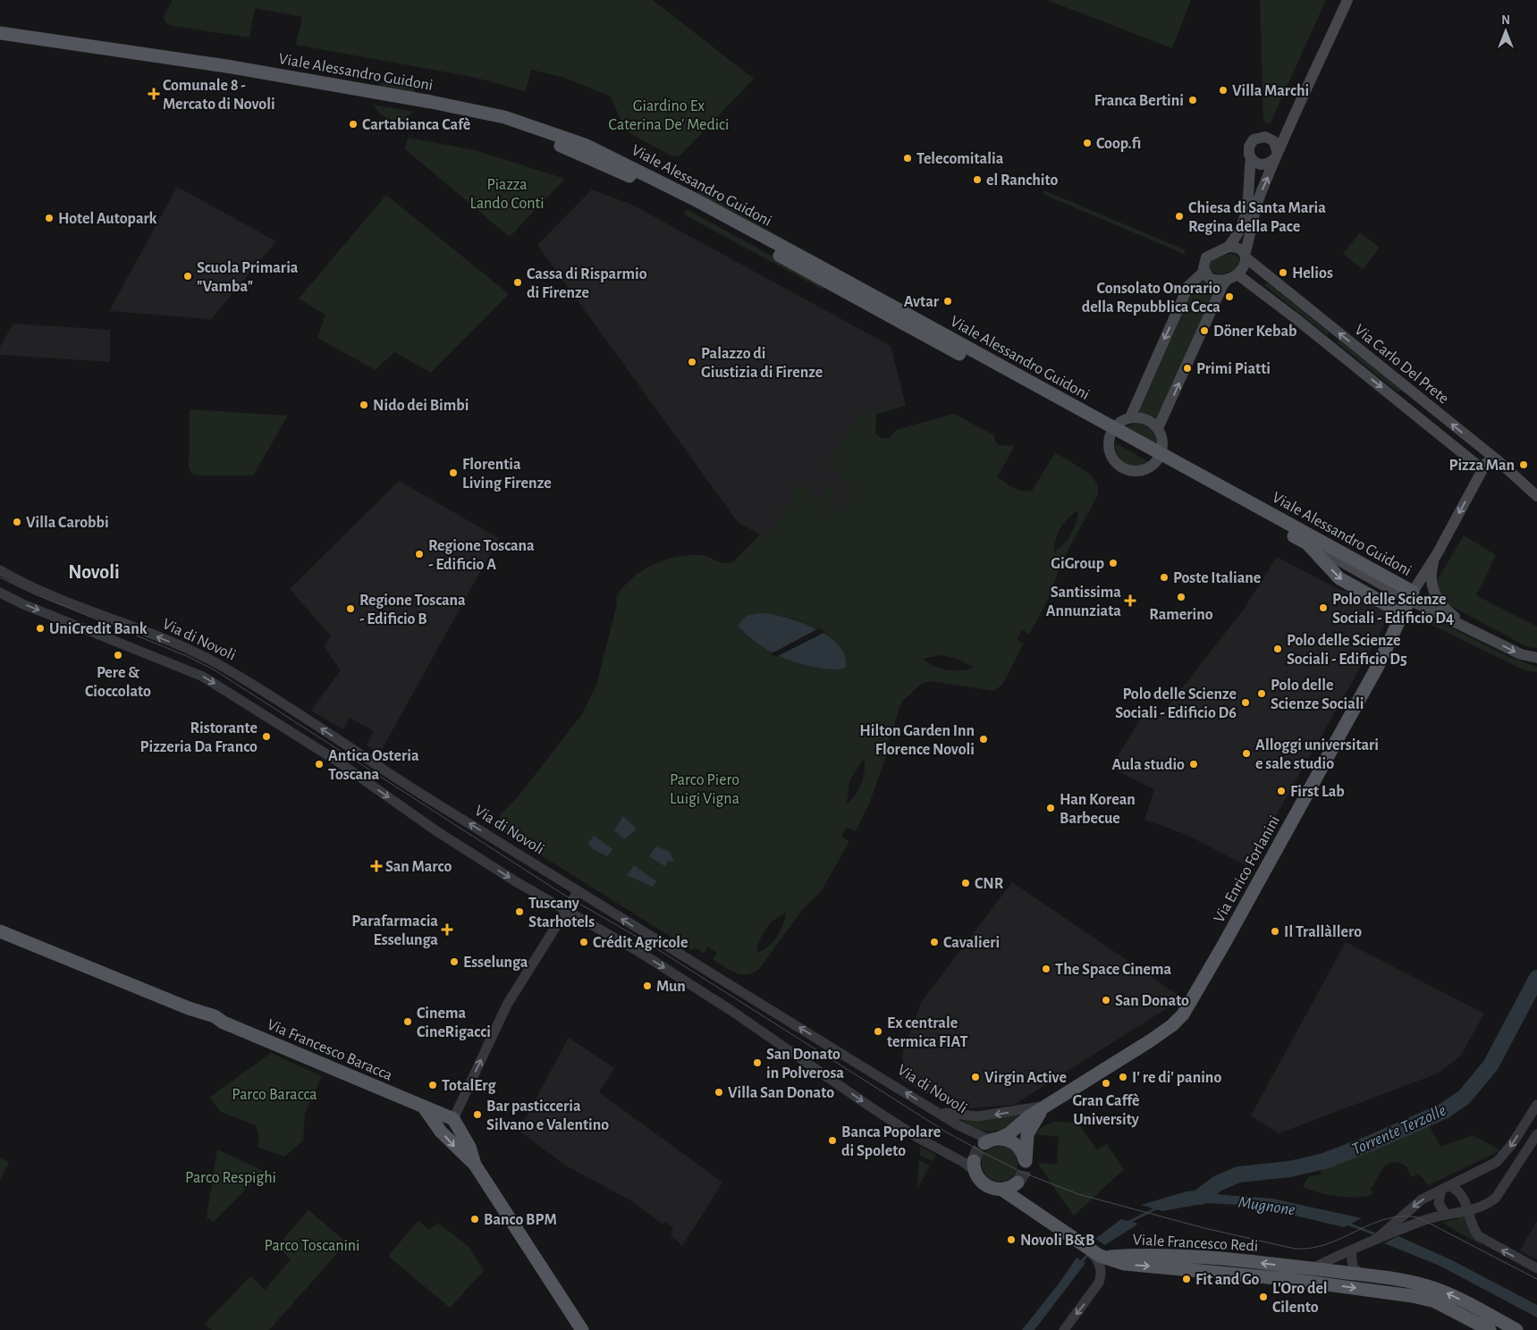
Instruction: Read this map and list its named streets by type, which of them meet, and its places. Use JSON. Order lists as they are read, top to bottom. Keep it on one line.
{"streets":{"main road":["Viale Alessandro Guidoni","Via Carlo Del Prete","Via di Novoli","Via Enrico Forlanini","Via Francesco Baracca","Viale Francesco Redi"]},"crossings":[["Viale Alessandro Guidoni","Via Enrico Forlanini"],["Via di Novoli","Via Enrico Forlanini"],["Via di Novoli","Viale Francesco Redi"]],"districts":["Novoli"],"water":["Torrente Terzolle","Mugnone"],"parks":["Giardino Ex Caterina De' Medici","Piazza Lando Conti","Parco Piero Luigi Vigna","Parco Baracca","Parco Respighi","Parco Toscanini"],"places":{"other":["Villa Marchi","Franca Bertini","Cartabianca Cafè","Coop.fi","Telecomitalia","el Ranchito","Chiesa di Santa Maria Regina della Pace","Hotel Autopark","Helios","Scuola Primaria \"Vamba\"","Cassa di Risparmio di Firenze","Consolato Onorario della Repubblica Ceca","Avtar","Döner Kebab","Palazzo di Giustizia di Firenze","Primi Piatti","Nido dei Bimbi","Pizza Man","Florentia Living Firenze","Villa Carobbi","Regione Toscana - Edificio A","GiGroup","Poste Italiane","Ramerino","Polo delle Scienze Sociali - Edificio D4","Regione Toscana - Edificio B","UniCredit Bank","Polo delle Scienze Sociali - Edificio D5","Pere & Cioccolato","Polo delle Scienze Sociali","Polo delle Scienze Sociali - Edificio D6","Ristorante Pizzeria Da Franco","Hilton Garden Inn Florence Novoli","Alloggi universitari e sale studio","Antica Osteria Toscana","Aula studio","First Lab","Han Korean Barbecue","CNR","Tuscany Starhotels","Il Trallàllero","Crédit Agricole","Cavalieri","Esselunga","The Space Cinema","Mun","San Donato","Cinema CineRigacci","Ex centrale termica FIAT","San Donato in Polverosa","Virgin Active","I' re di' panino","Gran Caffè University","TotalErg","Villa San Donato","Bar pasticceria Silvano e Valentino","Banca Popolare di Spoleto","Banco BPM","Novoli B&B","Fit and Go","L'Oro del Cilento"],"health":["Comunale 8 - Mercato di Novoli","Santissima Annunziata","San Marco","Parafarmacia Esselunga"]},"north":"top"}
